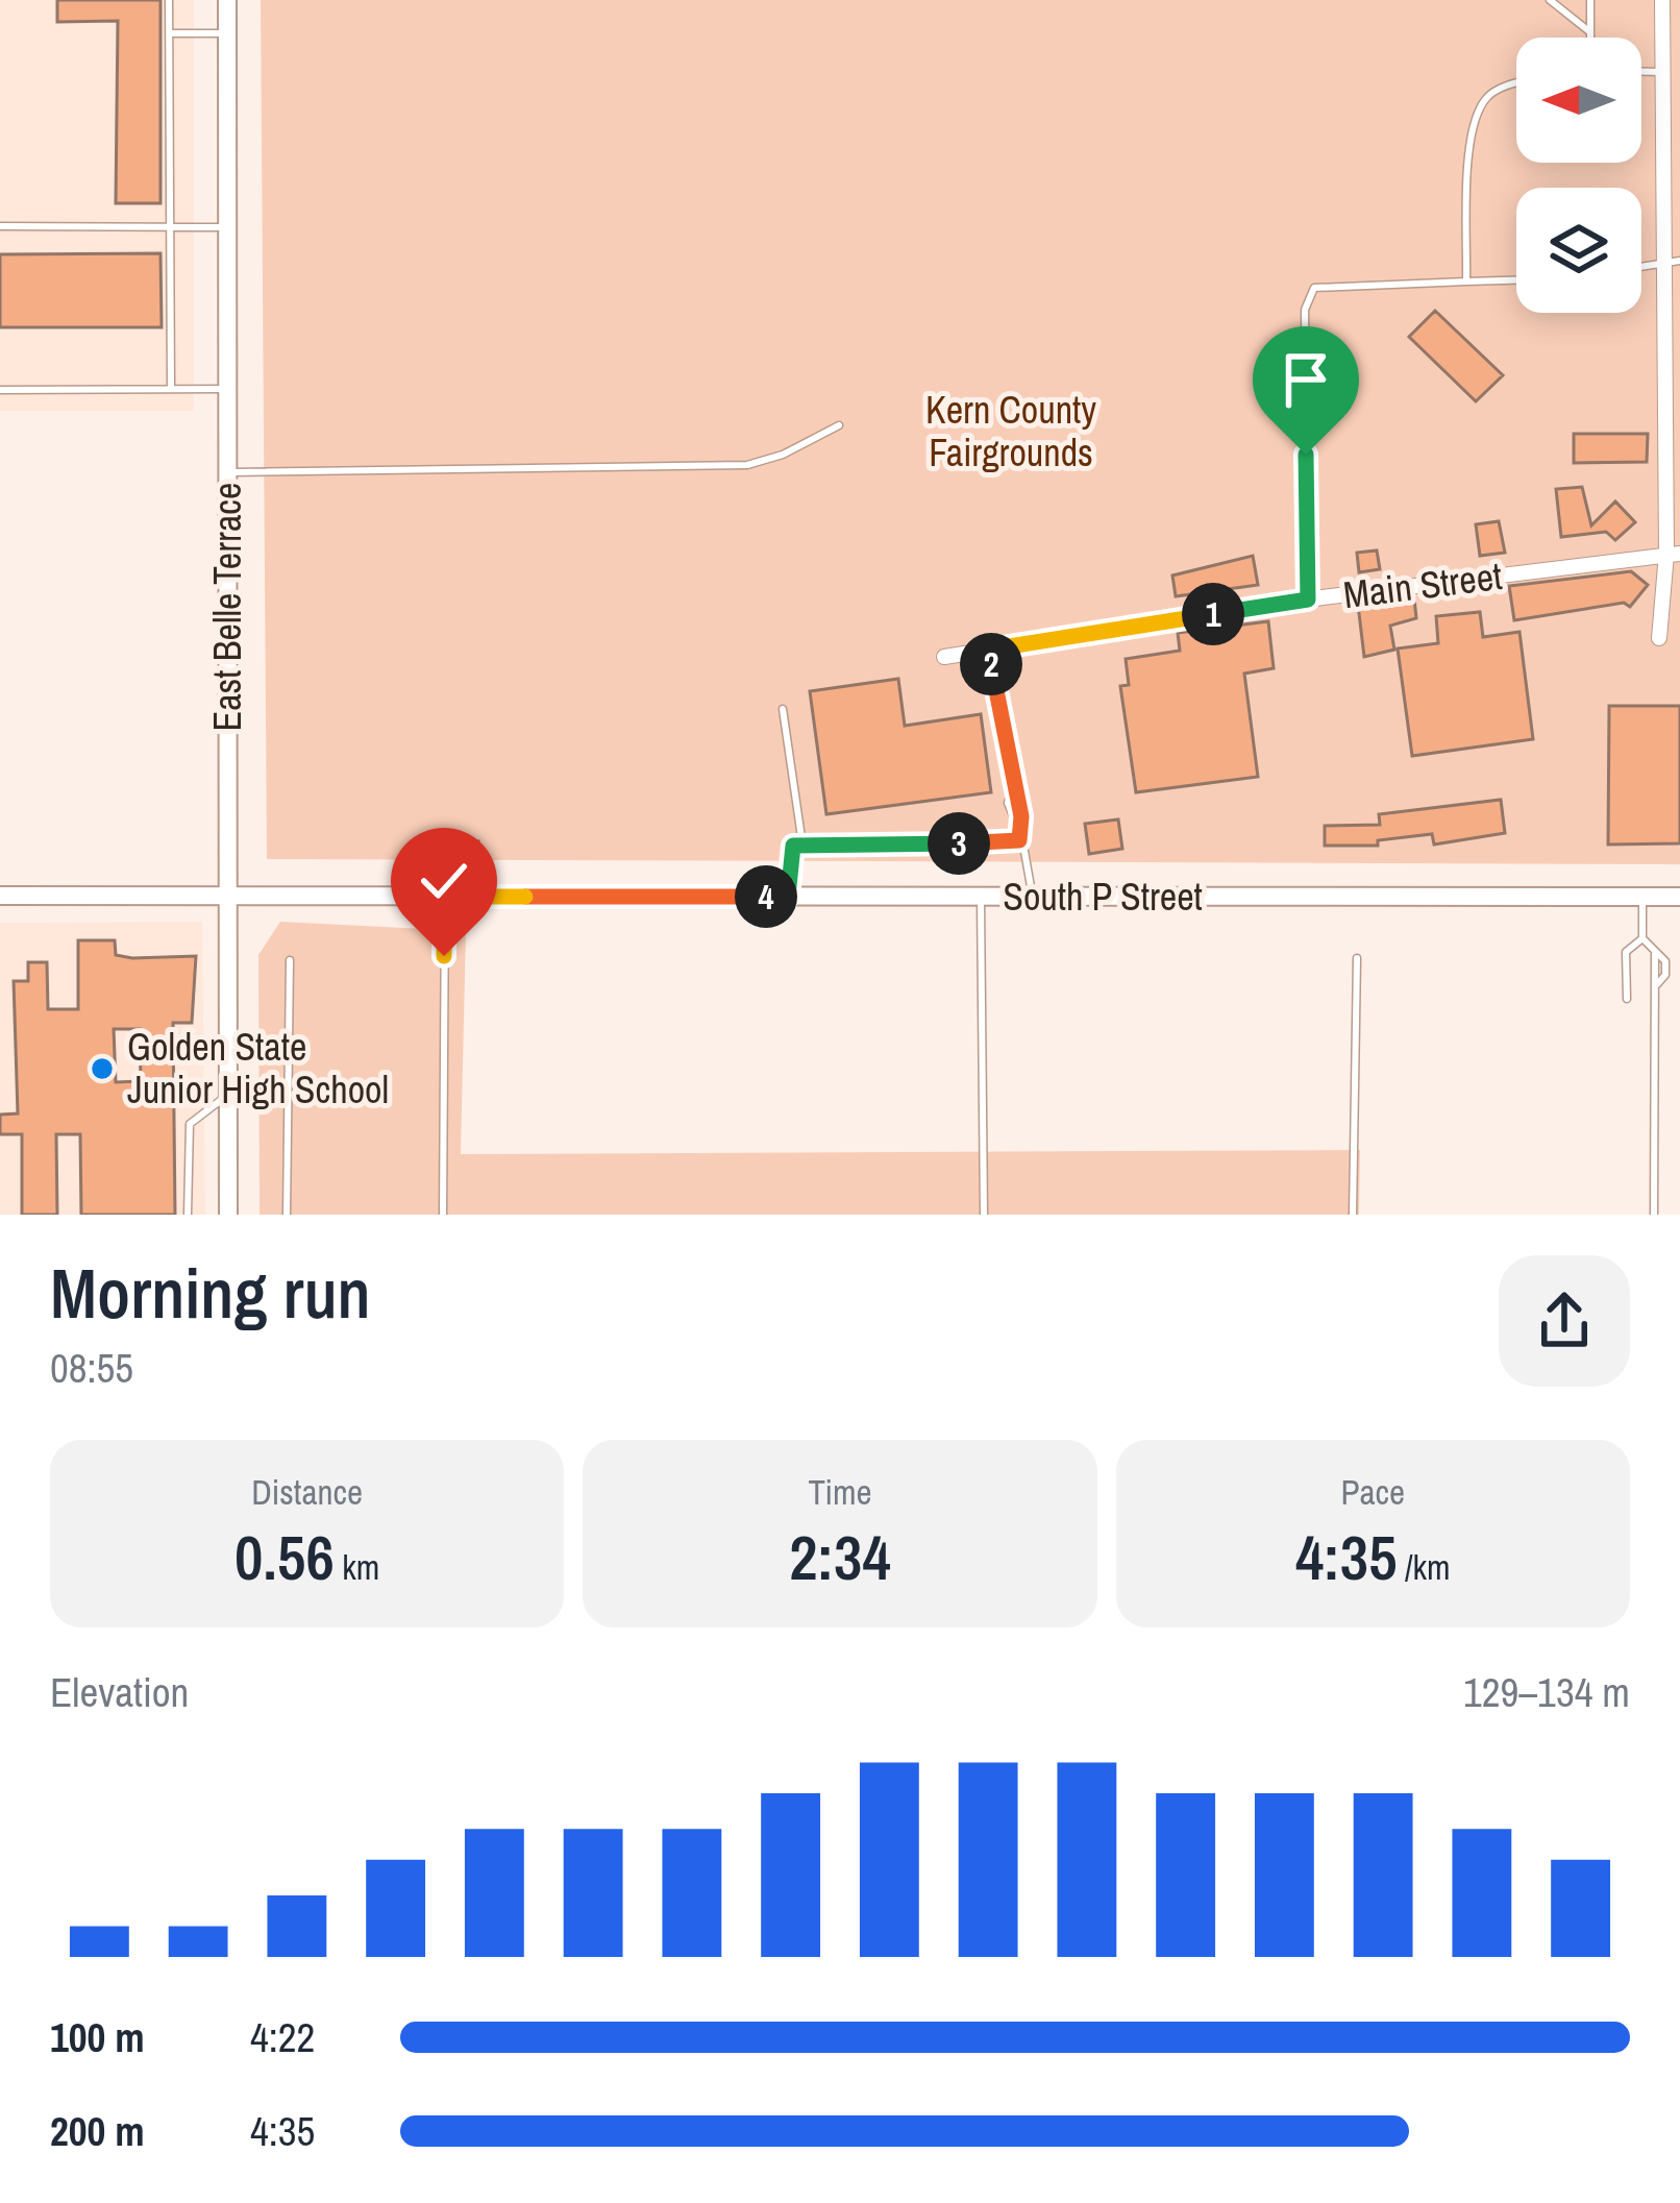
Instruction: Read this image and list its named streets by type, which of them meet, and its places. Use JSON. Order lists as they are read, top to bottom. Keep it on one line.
{"streets":{"street":["Main Street","East Belle Terrace","South P Street"]},"crossings":[["East Belle Terrace","South P Street"]],"parks":["Kern County Fairgrounds"],"places":["Golden State Junior High School"],"north":"left","page":{"pins":["1","2","3","4"],"heading":["Morning run","08:55"],"stats":[["Distance","0.56 km"],["Time","2:34"],["Pace","4:35 /km"]],"chart":["Elevation","129–134 m"],"list":[{"name":"100 m","note":"4:22"},{"name":"200 m","note":"4:35"}]}}
